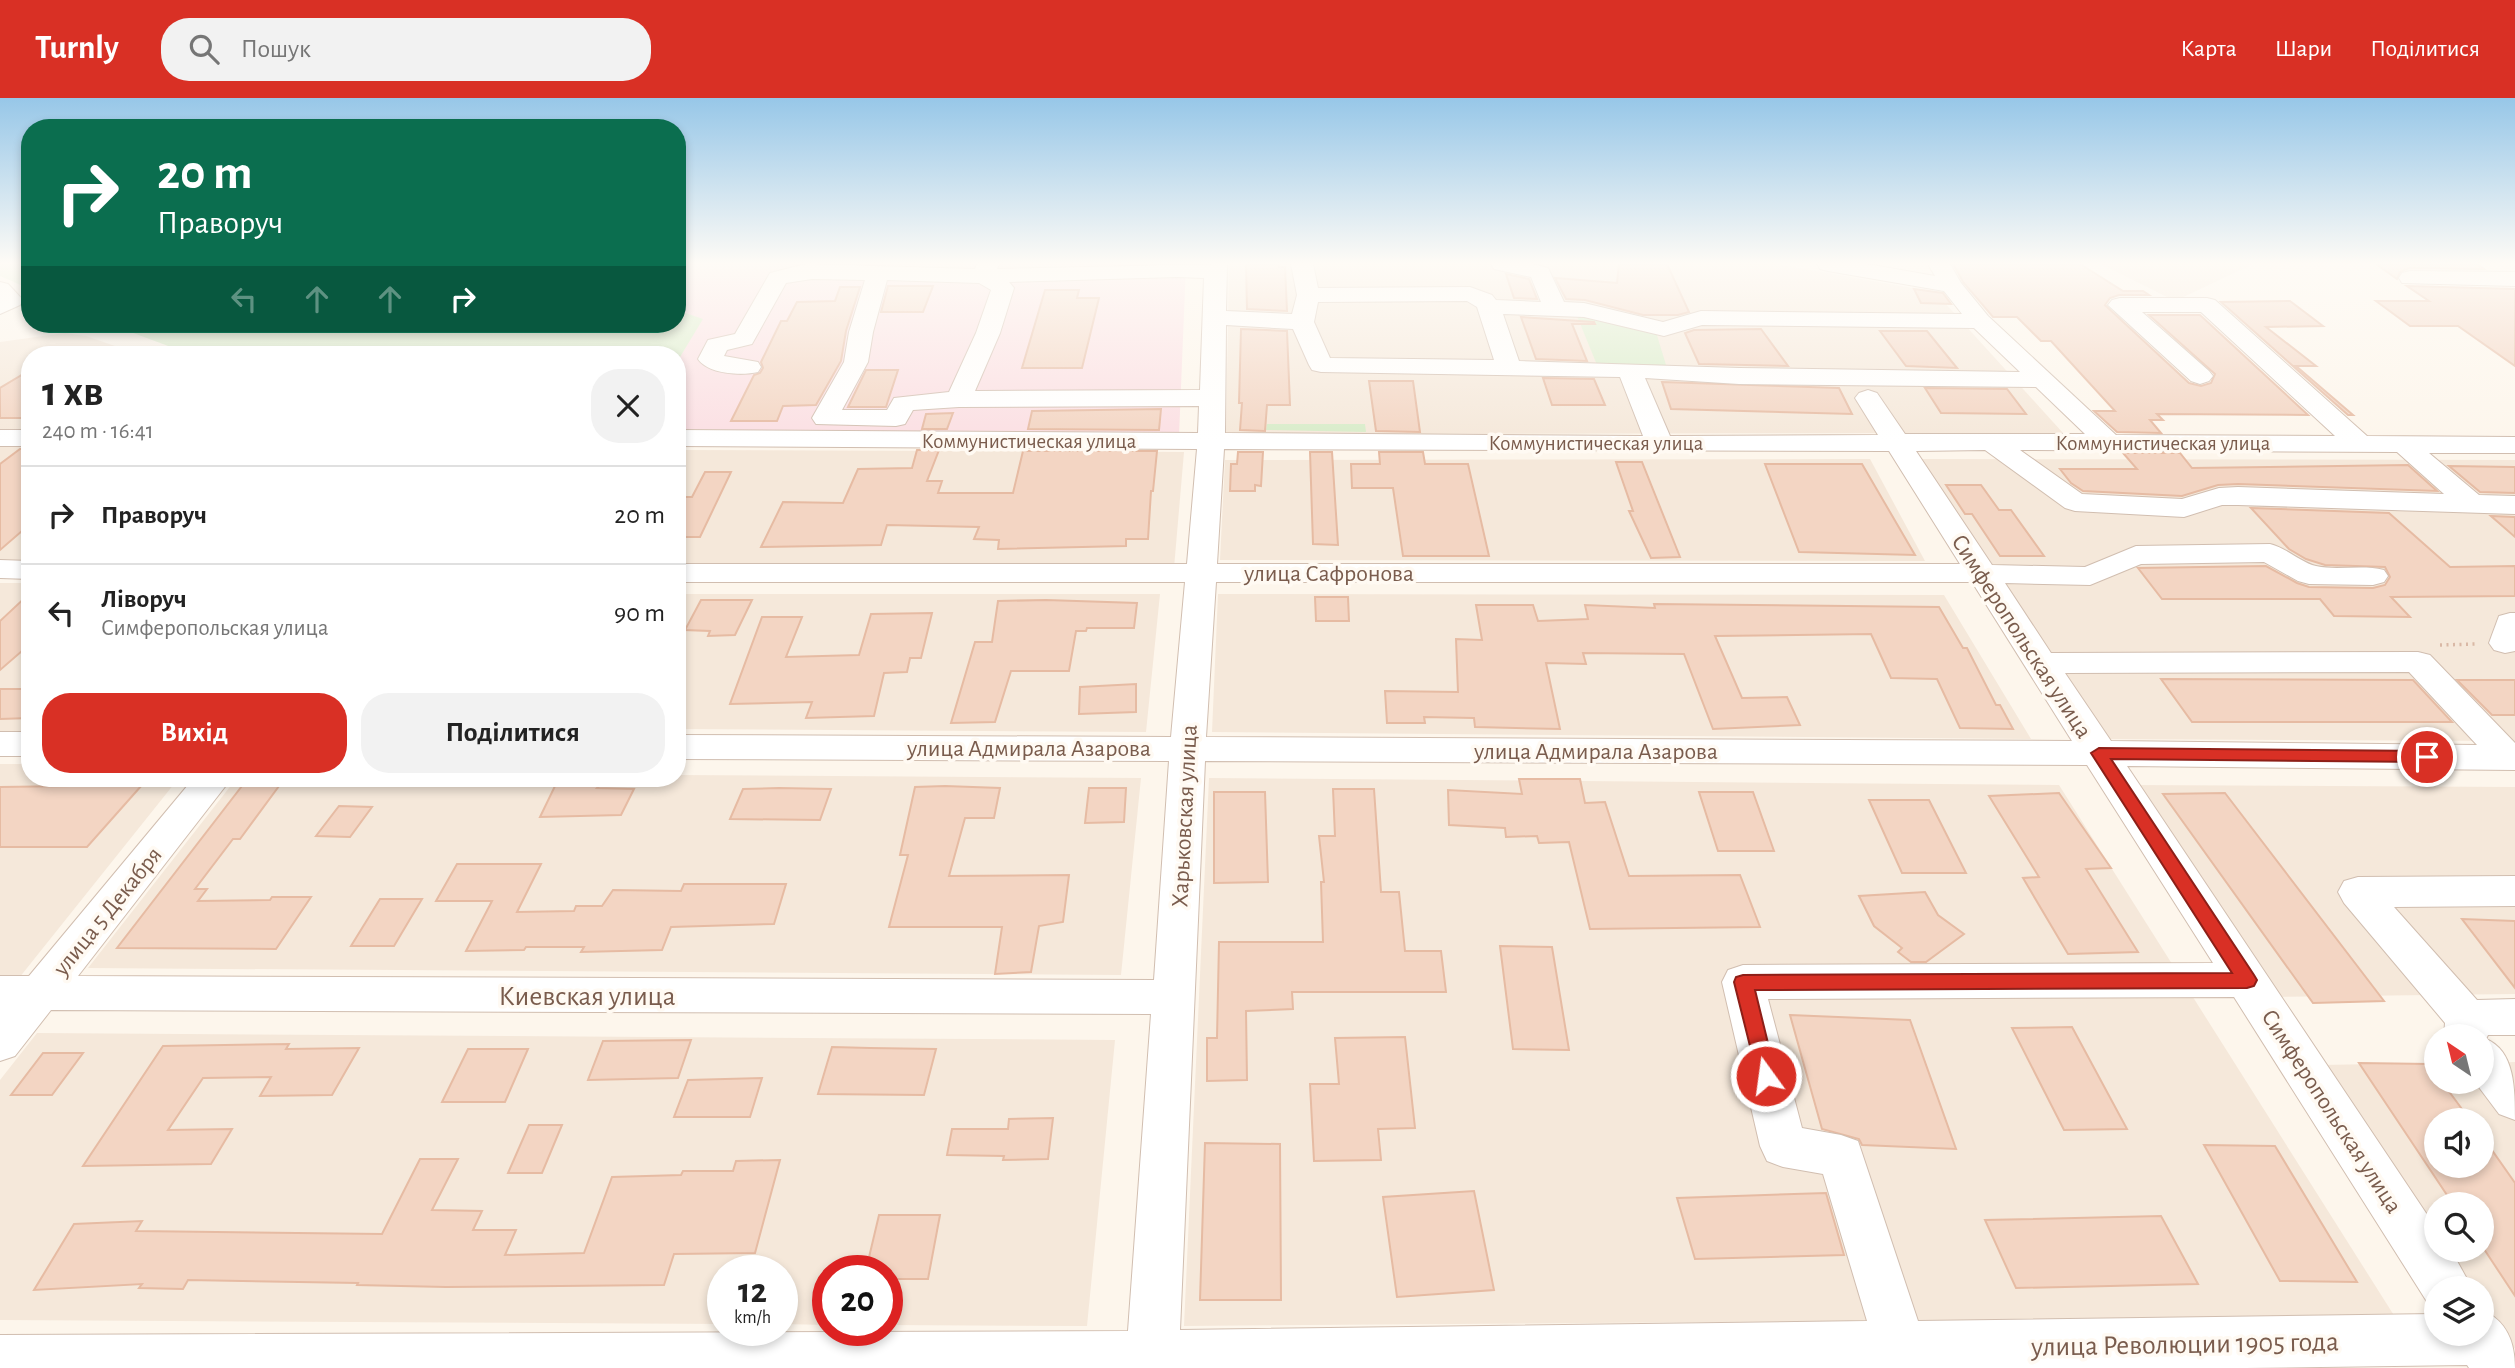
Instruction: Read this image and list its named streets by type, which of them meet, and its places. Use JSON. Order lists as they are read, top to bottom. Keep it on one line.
{"streets":{"street":["Коммунистическая улица","улица Сафронова","Симферопольская улица","улица Адмирала Азарова","Харьковская улица","улица 5 Декабря","Киевская улица","улица Революции 1905 года"]},"crossings":[["Коммунистическая улица","Симферопольская улица"],["Коммунистическая улица","Харьковская улица"],["улица Сафронова","Симферопольская улица"],["улица Сафронова","Харьковская улица"],["Симферопольская улица","улица Адмирала Азарова"],["улица Адмирала Азарова","Харьковская улица"],["Харьковская улица","Киевская улица"],["Харьковская улица","улица Революции 1905 года"],["улица 5 Декабря","Киевская улица"]],"north":"top left","page":{"header":"Turnly","search":"Пошук","nav":["Карта","Шари","Поділитися"],"turn":["20 m","Праворуч"],"heading":["1 хв","240 m · 16:41"],"list":[{"name":"Праворуч","value":"20 m"},{"name":"Ліворуч","note":"Симферопольская улица","value":"90 m"}],"buttons":["Вихід","Поділитися"],"speed":"12 km/h","limit":"20"}}
